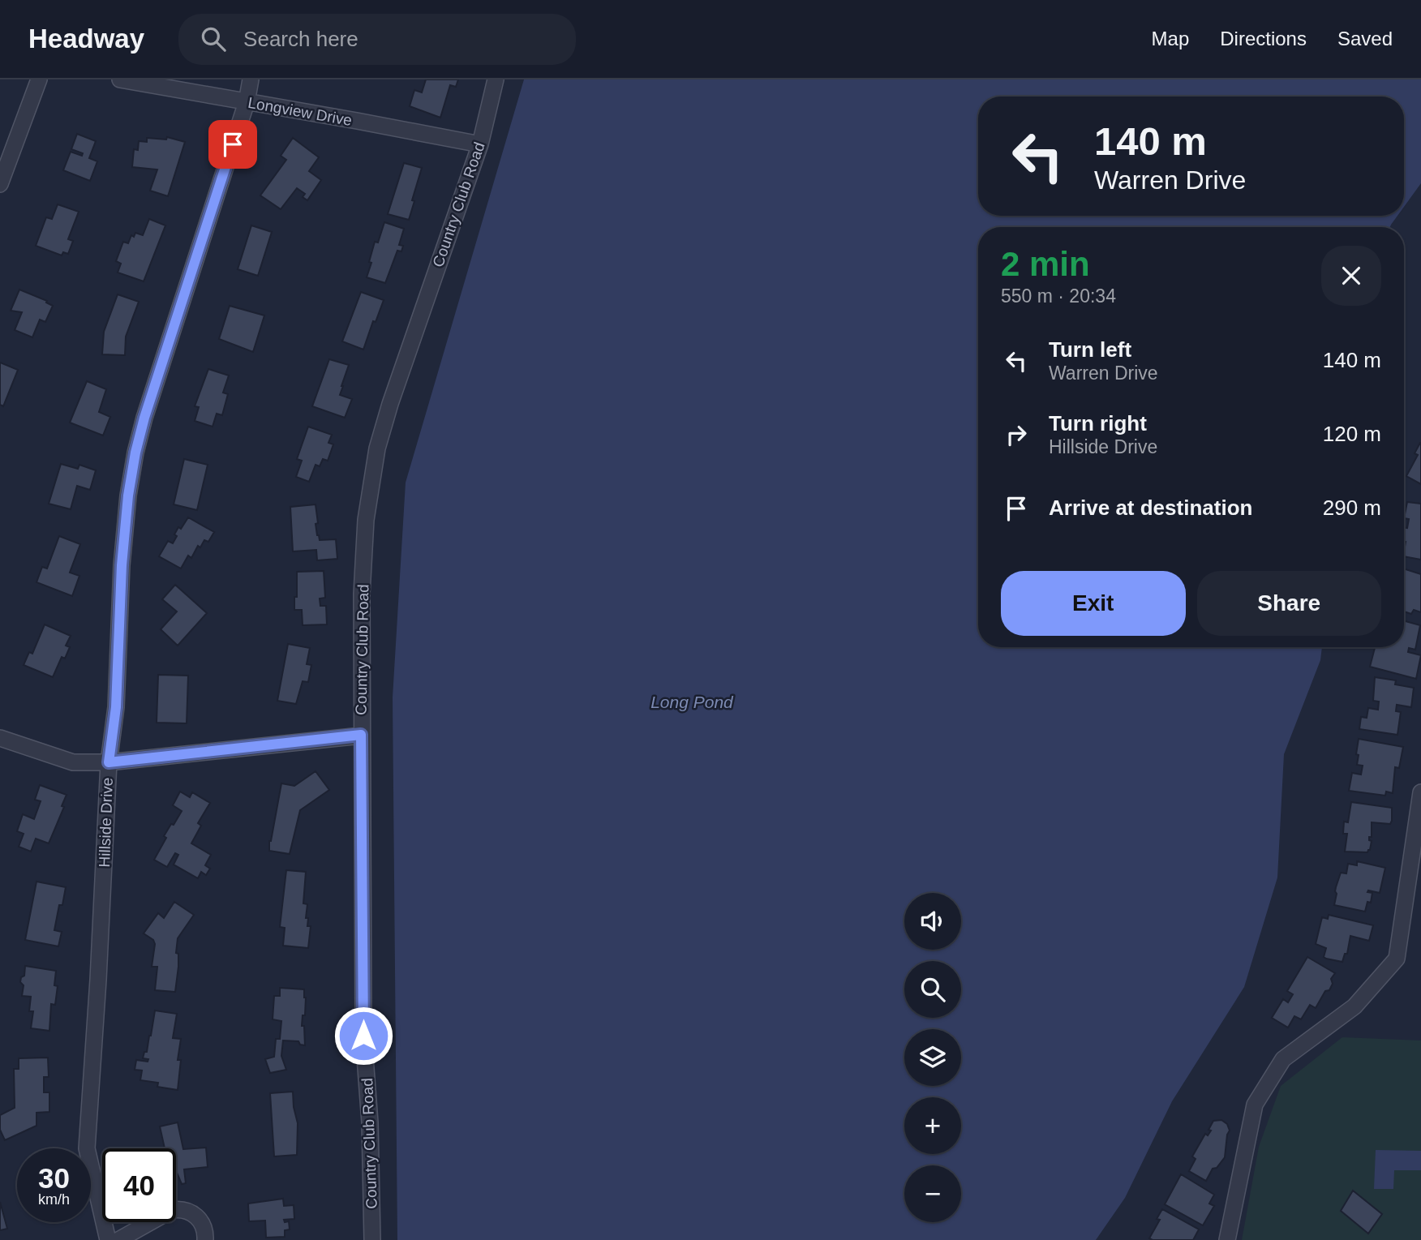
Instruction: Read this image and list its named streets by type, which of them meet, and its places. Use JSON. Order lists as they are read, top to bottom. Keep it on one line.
{"streets":{"street":["Longview Drive","Country Club Road","Hillside Drive"]},"crossings":[["Longview Drive","Country Club Road"],["Longview Drive","Hillside Drive"]],"water":["Long Pond"],"page":{"header":"Headway","search":"Search here","nav":["Map","Directions","Saved"],"turn":["140 m","Warren Drive"],"heading":["2 min","550 m · 20:34"],"list":[{"name":"Turn left","note":"Warren Drive","value":"140 m"},{"name":"Turn right","note":"Hillside Drive","value":"120 m"},{"name":"Arrive at destination","value":"290 m"}],"buttons":["Exit","Share"],"map_buttons":["+","−"],"speed":"30 km/h","limit":"40"}}
